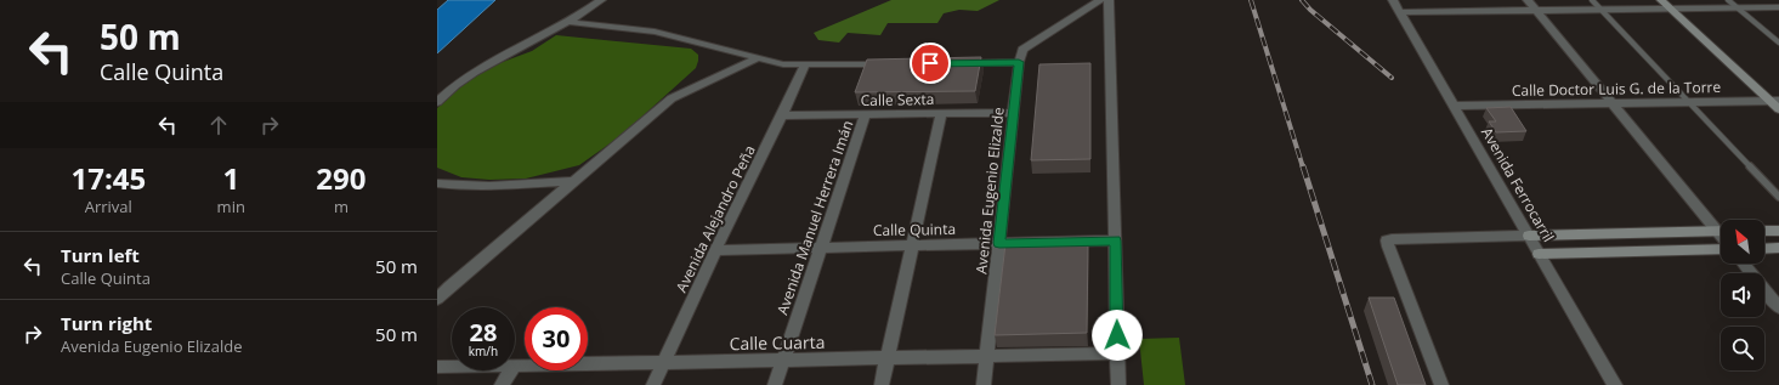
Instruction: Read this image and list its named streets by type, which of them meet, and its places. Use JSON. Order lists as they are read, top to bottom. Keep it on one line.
{"streets":{"street":["Calle Doctor Luis G. de la Torre","Calle Sexta","Avenida Ferrocarril","Avenida Eugenio Elizalde","Avenida Manuel Herrera Imán","Avenida Alejandro Peña","Calle Quinta","Calle Cuarta"]},"crossings":[["Calle Doctor Luis G. de la Torre","Avenida Ferrocarril"],["Calle Sexta","Avenida Eugenio Elizalde"],["Calle Sexta","Avenida Manuel Herrera Imán"],["Calle Sexta","Avenida Alejandro Peña"],["Avenida Eugenio Elizalde","Calle Quinta"],["Avenida Eugenio Elizalde","Calle Cuarta"],["Avenida Manuel Herrera Imán","Calle Quinta"],["Avenida Manuel Herrera Imán","Calle Cuarta"],["Avenida Alejandro Peña","Calle Quinta"],["Avenida Alejandro Peña","Calle Cuarta"]],"north":"top left","page":{"turn":["50 m","Calle Quinta"],"eta":["17:45","Arrival","1","min","290","m"],"list":[{"name":"Turn left","note":"Calle Quinta","value":"50 m"},{"name":"Turn right","note":"Avenida Eugenio Elizalde","value":"50 m"}],"speed":"28 km/h","limit":"30"}}
